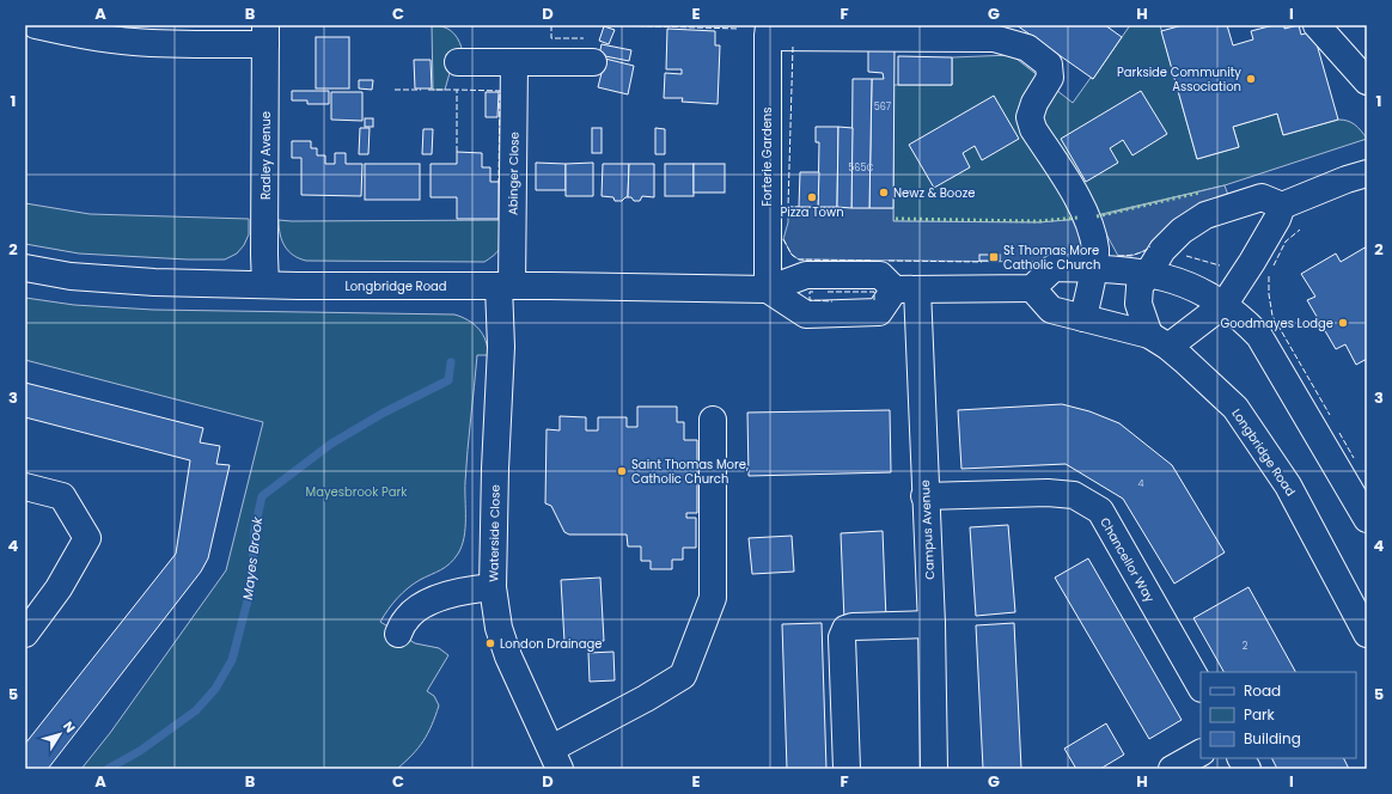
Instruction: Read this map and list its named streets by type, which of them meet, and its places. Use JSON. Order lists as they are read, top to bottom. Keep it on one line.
{"streets":{"main road":["Radley Avenue","Forterie Gardens","Abinger Close","Longbridge Road","Campus Avenue","Waterside Close","Chancellor Way"]},"crossings":[["Radley Avenue","Longbridge Road"],["Forterie Gardens","Longbridge Road"],["Abinger Close","Longbridge Road"],["Abinger Close","Waterside Close"],["Longbridge Road","Campus Avenue"],["Longbridge Road","Waterside Close"],["Campus Avenue","Chancellor Way"]],"water":["Mayes Brook"],"parks":["Mayesbrook Park"],"places":{"other":["Parkside Community Association","Newz & Booze","Pizza Town","Goodmayes Lodge","Saint Thomas More, Catholic Church","London Drainage"],"transit":["St Thomas More Catholic Church"]},"house_numbers":["567","565C","4","2"],"legend":["Road","Park","Building"],"north":"top right","grid":{"columns":["A","B","C","D","E","F","G","H","I"],"rows":["1","2","3","4","5"]}}
